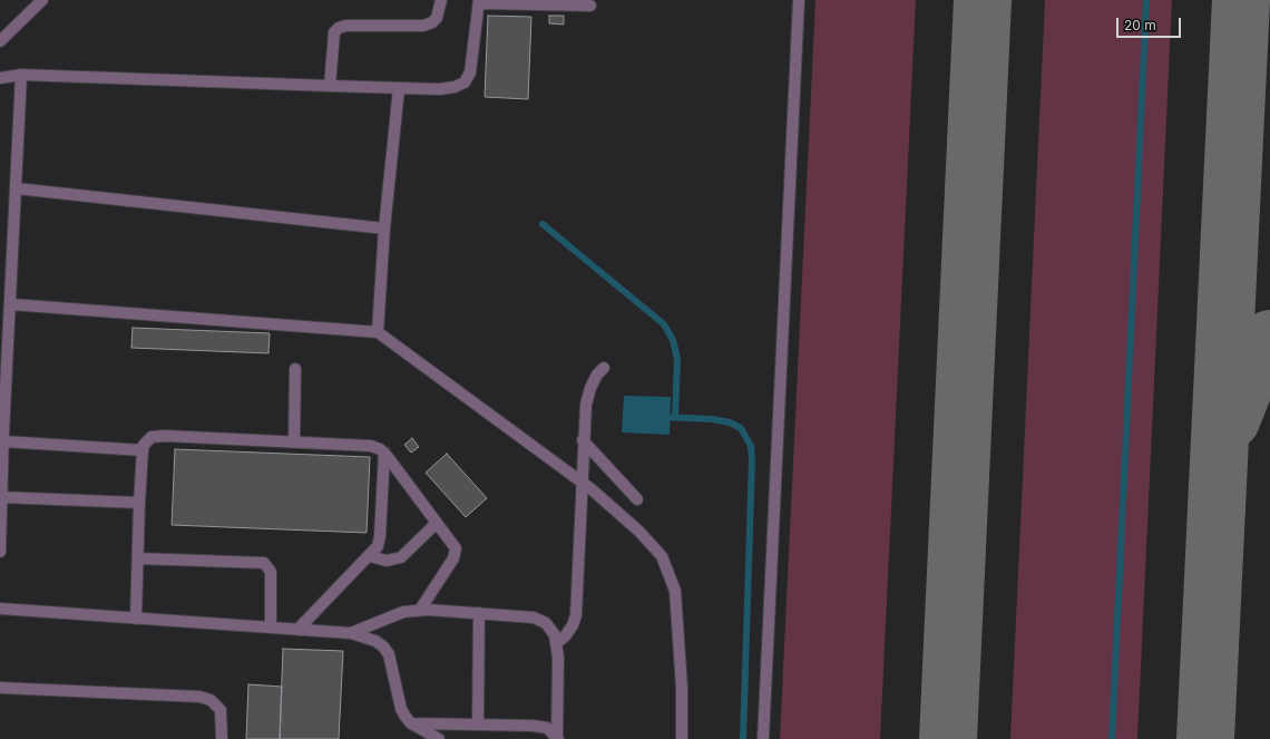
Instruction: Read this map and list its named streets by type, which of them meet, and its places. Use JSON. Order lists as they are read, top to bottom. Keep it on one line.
{"scale_bar":"20 m"}
